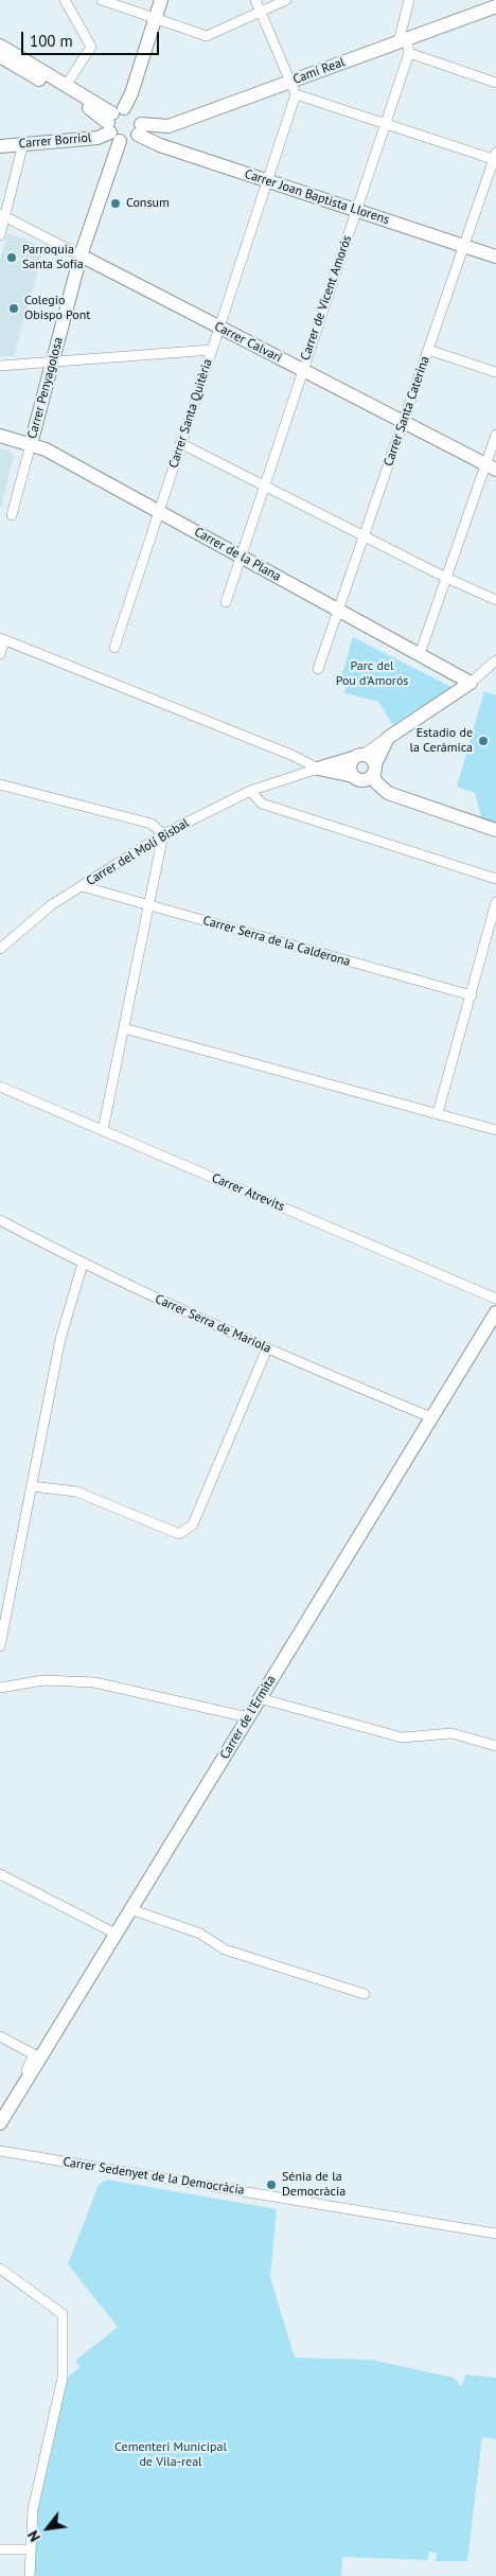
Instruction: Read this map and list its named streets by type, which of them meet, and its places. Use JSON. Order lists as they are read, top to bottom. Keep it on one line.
{"streets":{"street":["Camí Real","Carrer Borriol","Carrer Joan Baptista Llorens","Carrer de Vicent Amorós","Carrer Calvari","Carrer Penyagolosa","Carrer Santa Caterina","Carrer Santa Quitèria","Carrer de la Plana","Carrer del Molí Bisbal","Carrer Serra de la Calderona","Carrer Atrevits","Carrer Serra de Mariola","Carrer de l'Ermita","Carrer Sedenyet de la Democràcia"]},"crossings":[["Camí Real","Carrer Borriol"],["Camí Real","Carrer Joan Baptista Llorens"],["Camí Real","Carrer de Vicent Amorós"],["Carrer Borriol","Carrer Joan Baptista Llorens"],["Carrer Borriol","Carrer Penyagolosa"],["Carrer Joan Baptista Llorens","Carrer de Vicent Amorós"],["Carrer Joan Baptista Llorens","Carrer Santa Caterina"],["Carrer Joan Baptista Llorens","Carrer Santa Quitèria"],["Carrer de Vicent Amorós","Carrer Calvari"],["Carrer de Vicent Amorós","Carrer de la Plana"],["Carrer Calvari","Carrer Penyagolosa"],["Carrer Calvari","Carrer Santa Caterina"],["Carrer Calvari","Carrer Santa Quitèria"],["Carrer Penyagolosa","Carrer de la Plana"],["Carrer Santa Caterina","Carrer de la Plana"],["Carrer Santa Quitèria","Carrer de la Plana"],["Carrer de la Plana","Carrer del Molí Bisbal"],["Carrer del Molí Bisbal","Carrer Serra de la Calderona"],["Carrer Serra de Mariola","Carrer de l'Ermita"]],"parks":["Parc del Pou d'Amorós","Cementeri Municipal de Vila-real"],"places":["Consum","Parroquia Santa Sofía","Colegio Obispo Pont","Estadio de la Cerámica","Sénia de la Democràcia"],"scale_bar":"100 m","north":"bottom left"}
